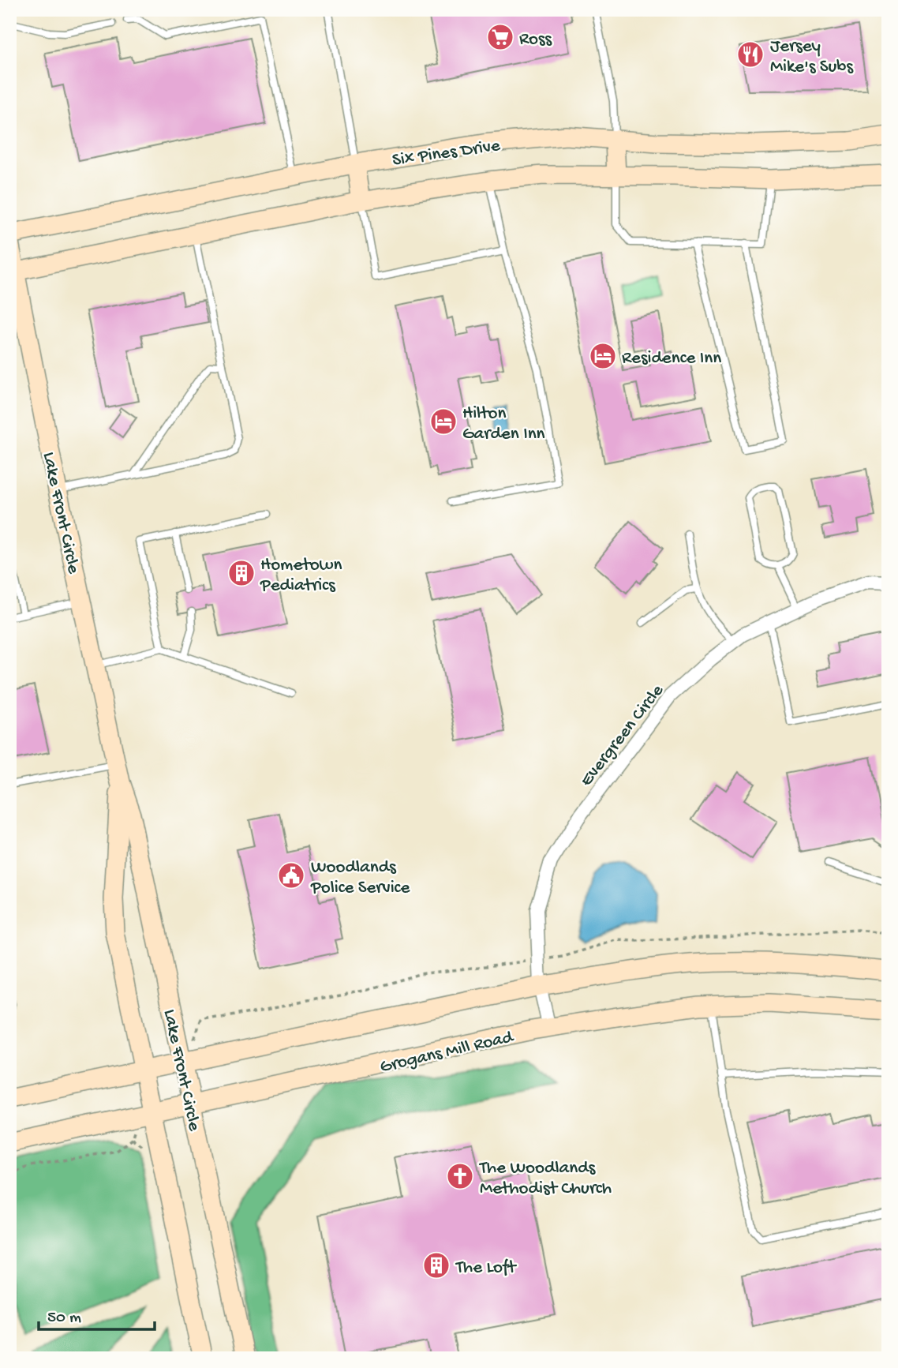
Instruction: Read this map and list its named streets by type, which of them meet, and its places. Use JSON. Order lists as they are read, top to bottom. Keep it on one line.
{"streets":{"street":["Six Pines Drive","Lake Front Circle","Evergreen Circle","Grogans Mill Road"]},"crossings":[["Six Pines Drive","Lake Front Circle"],["Lake Front Circle","Grogans Mill Road"],["Evergreen Circle","Grogans Mill Road"]],"places":{"supermarket":["Ross"],"restaurant":["Jersey Mike's Subs"],"hotel":["Residence Inn","Hilton Garden Inn"],"building":["Hometown Pediatrics","The Loft"],"public building":["Woodlands Police Service"],"church":["The Woodlands Methodist Church"]},"scale_bar":"50 m"}
